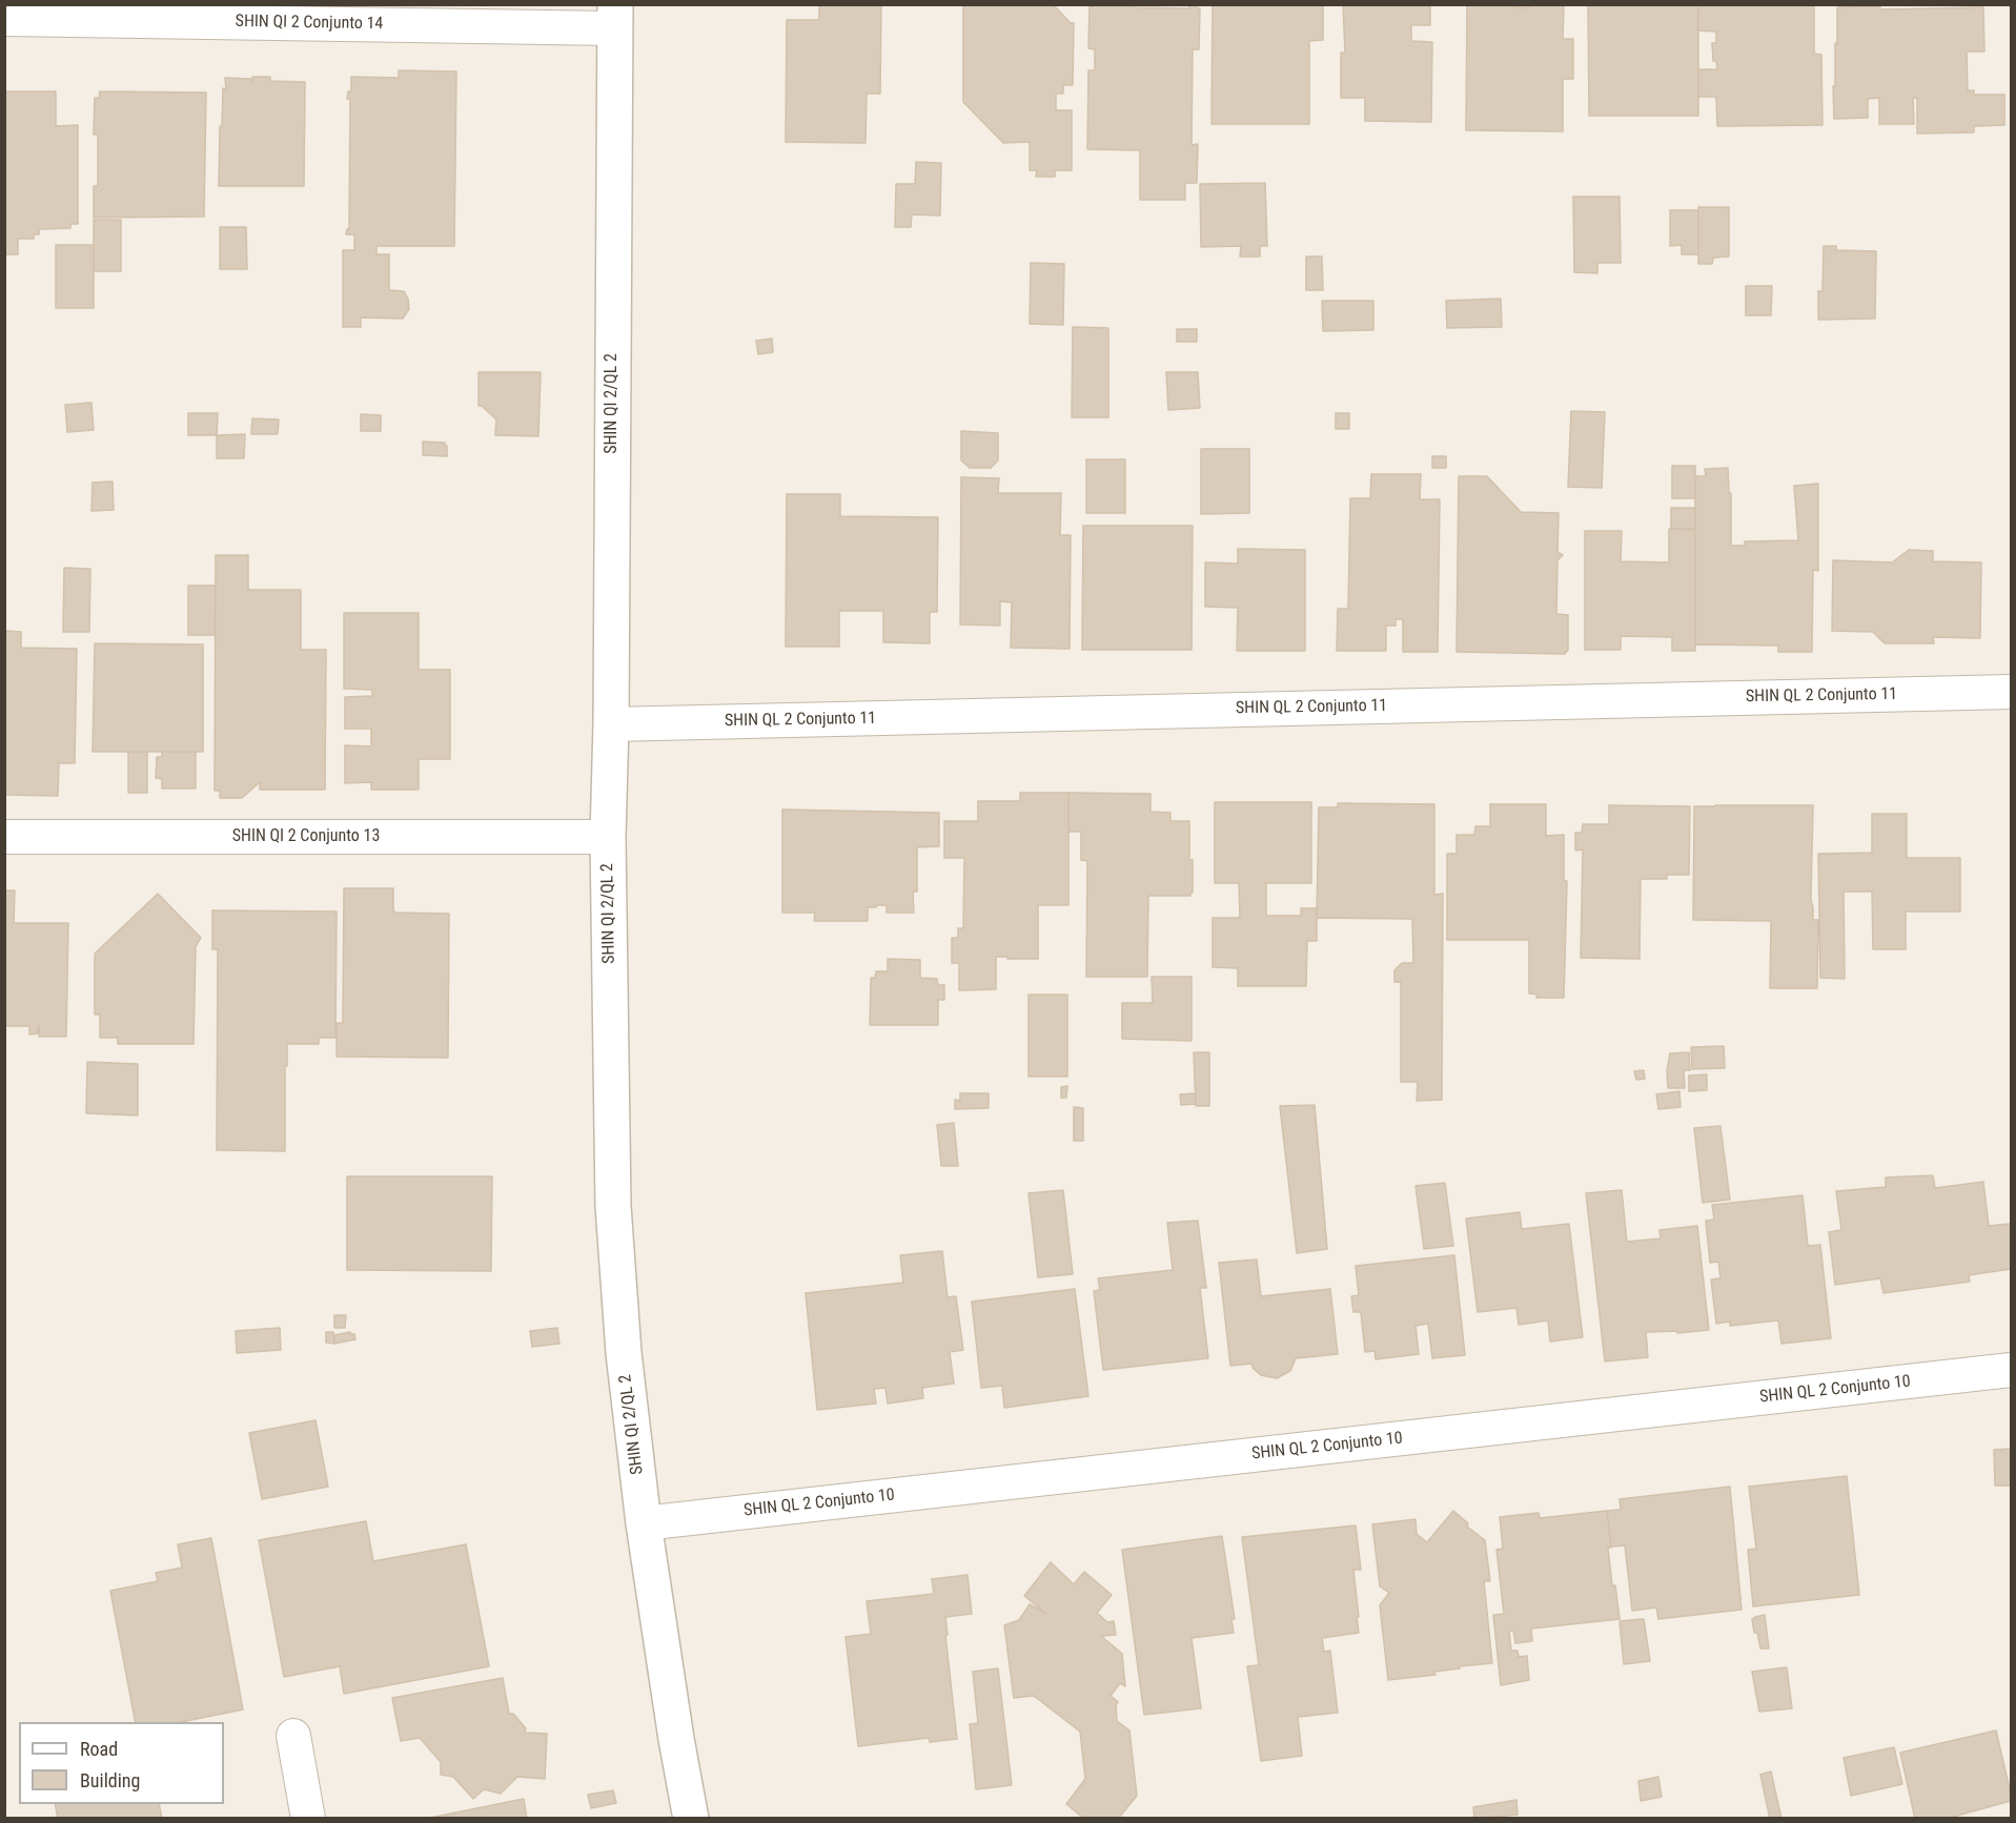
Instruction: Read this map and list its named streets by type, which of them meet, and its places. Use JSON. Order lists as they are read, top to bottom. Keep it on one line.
{"streets":{"street":["SHIN QI 2 Conjunto 14","SHIN QI 2/QL 2","SHIN QL 2 Conjunto 11","SHIN QI 2 Conjunto 13","SHIN QL 2 Conjunto 10"]},"crossings":[["SHIN QI 2 Conjunto 14","SHIN QI 2/QL 2"],["SHIN QI 2/QL 2","SHIN QL 2 Conjunto 11"],["SHIN QI 2/QL 2","SHIN QI 2 Conjunto 13"],["SHIN QI 2/QL 2","SHIN QL 2 Conjunto 10"]],"legend":["Road","Building"]}
